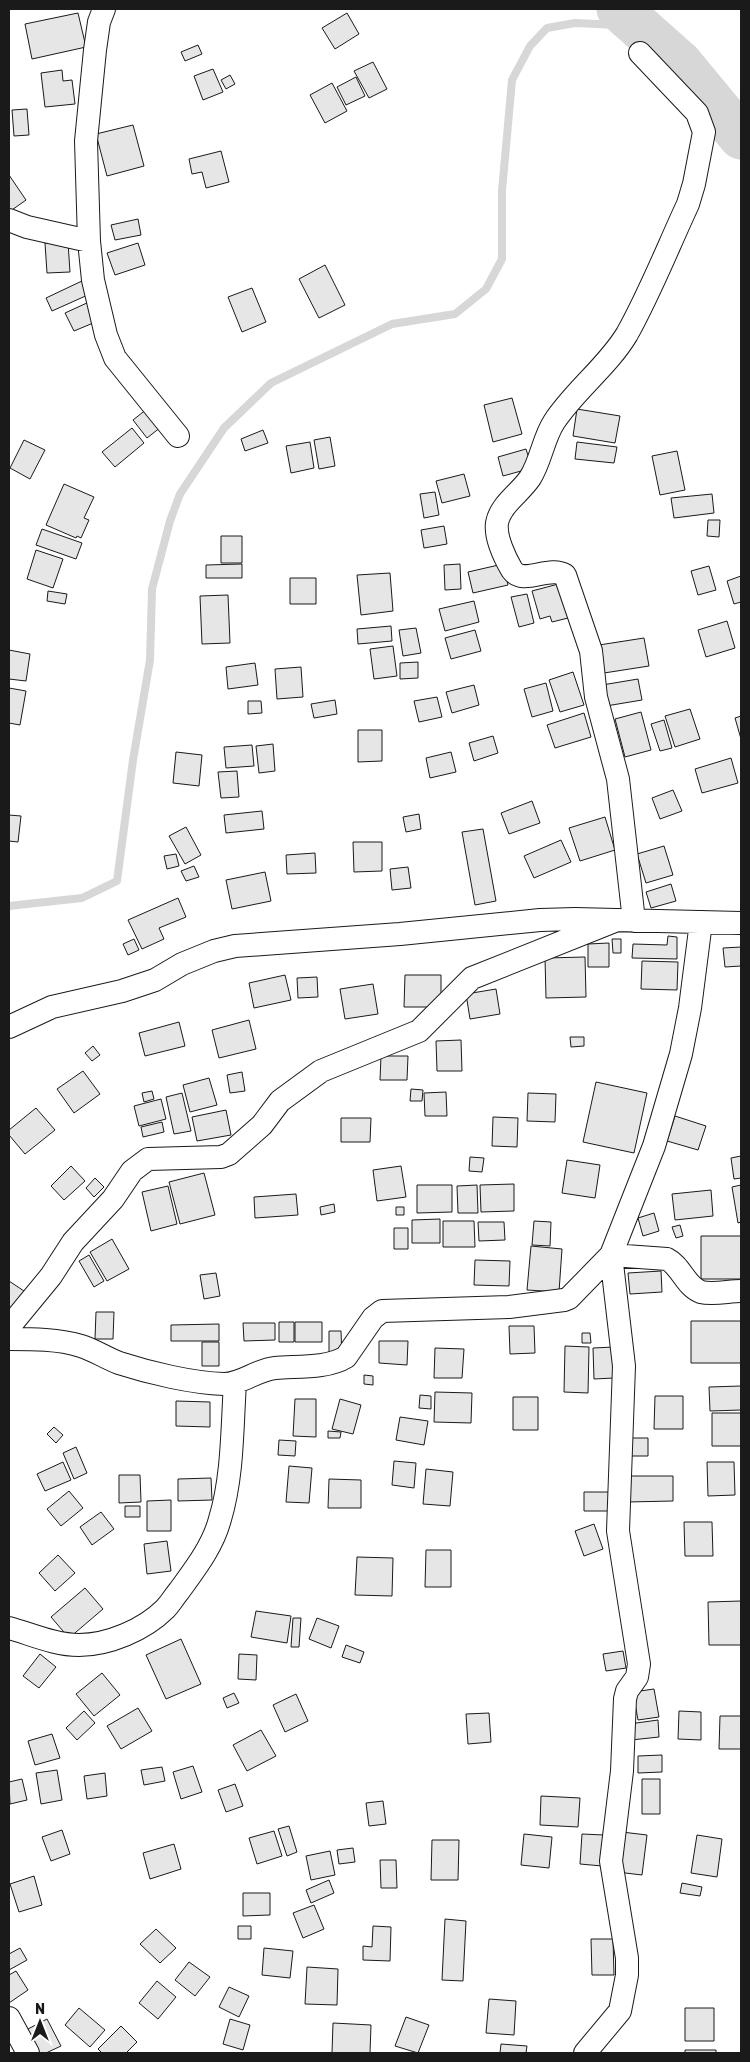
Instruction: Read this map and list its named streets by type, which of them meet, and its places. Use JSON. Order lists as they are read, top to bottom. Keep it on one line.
{"north":"top"}
